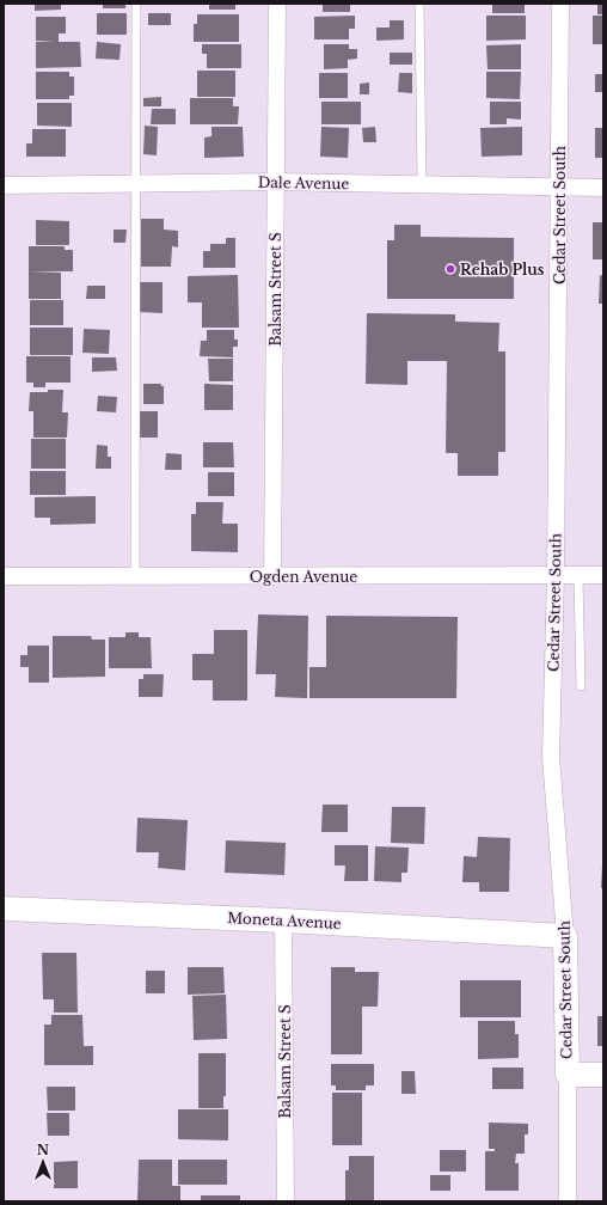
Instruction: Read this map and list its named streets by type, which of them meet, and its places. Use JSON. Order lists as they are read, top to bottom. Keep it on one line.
{"streets":{"street":["Dale Avenue","Cedar Street South","Balsam Street S","Ogden Avenue","Moneta Avenue"]},"crossings":[["Dale Avenue","Cedar Street South"],["Dale Avenue","Balsam Street S"],["Cedar Street South","Ogden Avenue"],["Cedar Street South","Moneta Avenue"],["Balsam Street S","Ogden Avenue"],["Balsam Street S","Moneta Avenue"]],"places":["Rehab Plus"],"north":"top"}
